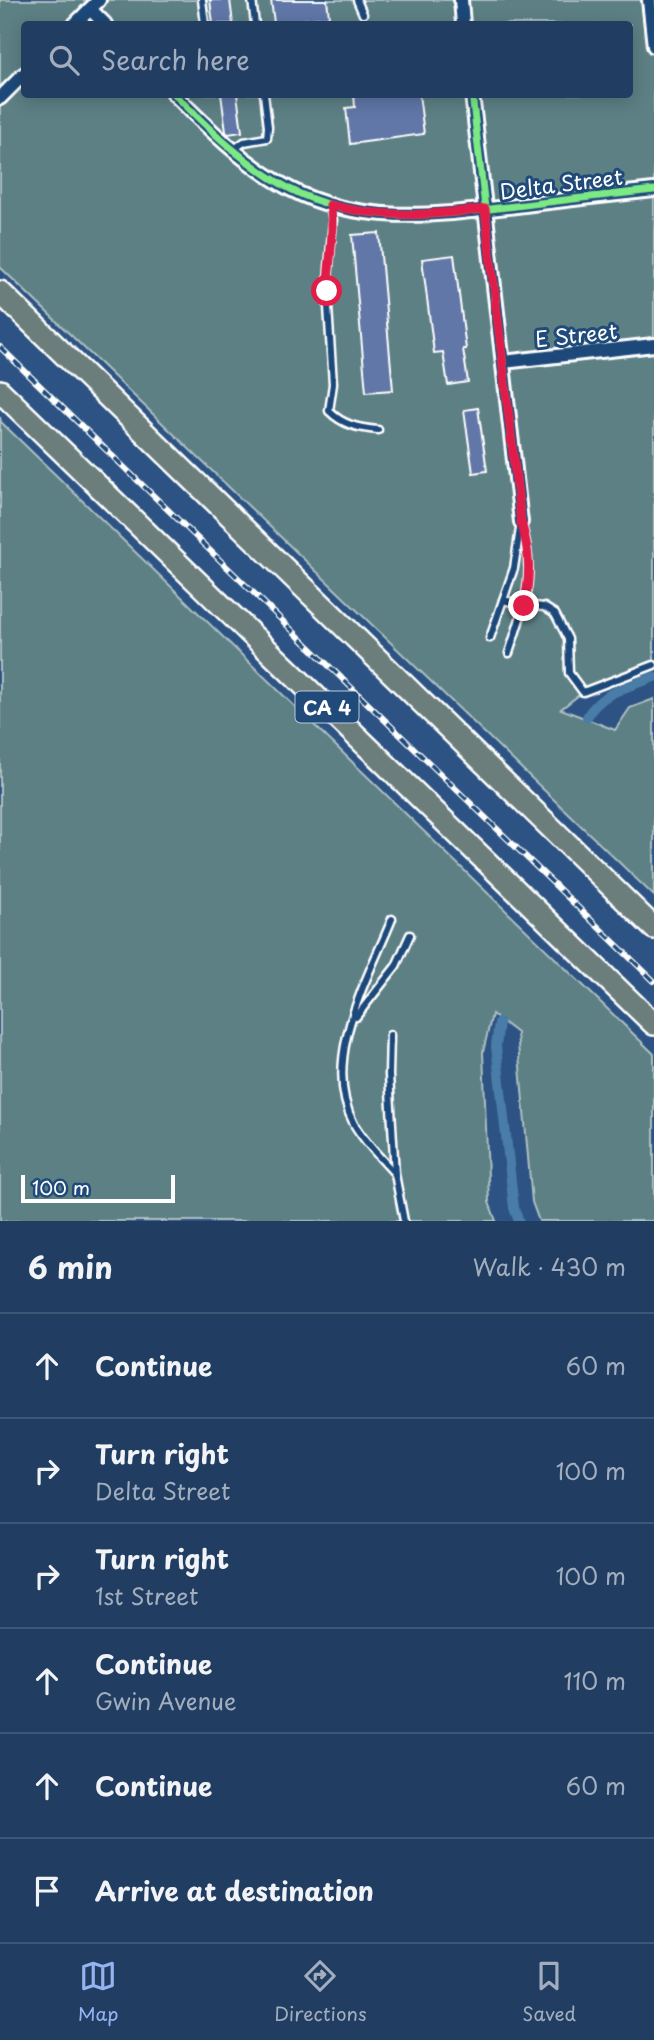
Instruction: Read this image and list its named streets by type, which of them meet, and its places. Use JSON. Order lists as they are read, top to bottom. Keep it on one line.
{"streets":{"highway":["CA 4"],"street":["Delta Street","E Street"]},"scale_bar":"100 m","page":{"search":"Search here","scale":"100 m","heading":["6 min","Walk · 430 m"],"list":[["Continue","60 m"],["Turn right","Delta Street","100 m"],["Turn right","1st Street","100 m"],["Continue","Gwin Avenue","110 m"],["Continue","60 m"],"Arrive at destination"],"nav":["Map","Directions","Saved"]}}
